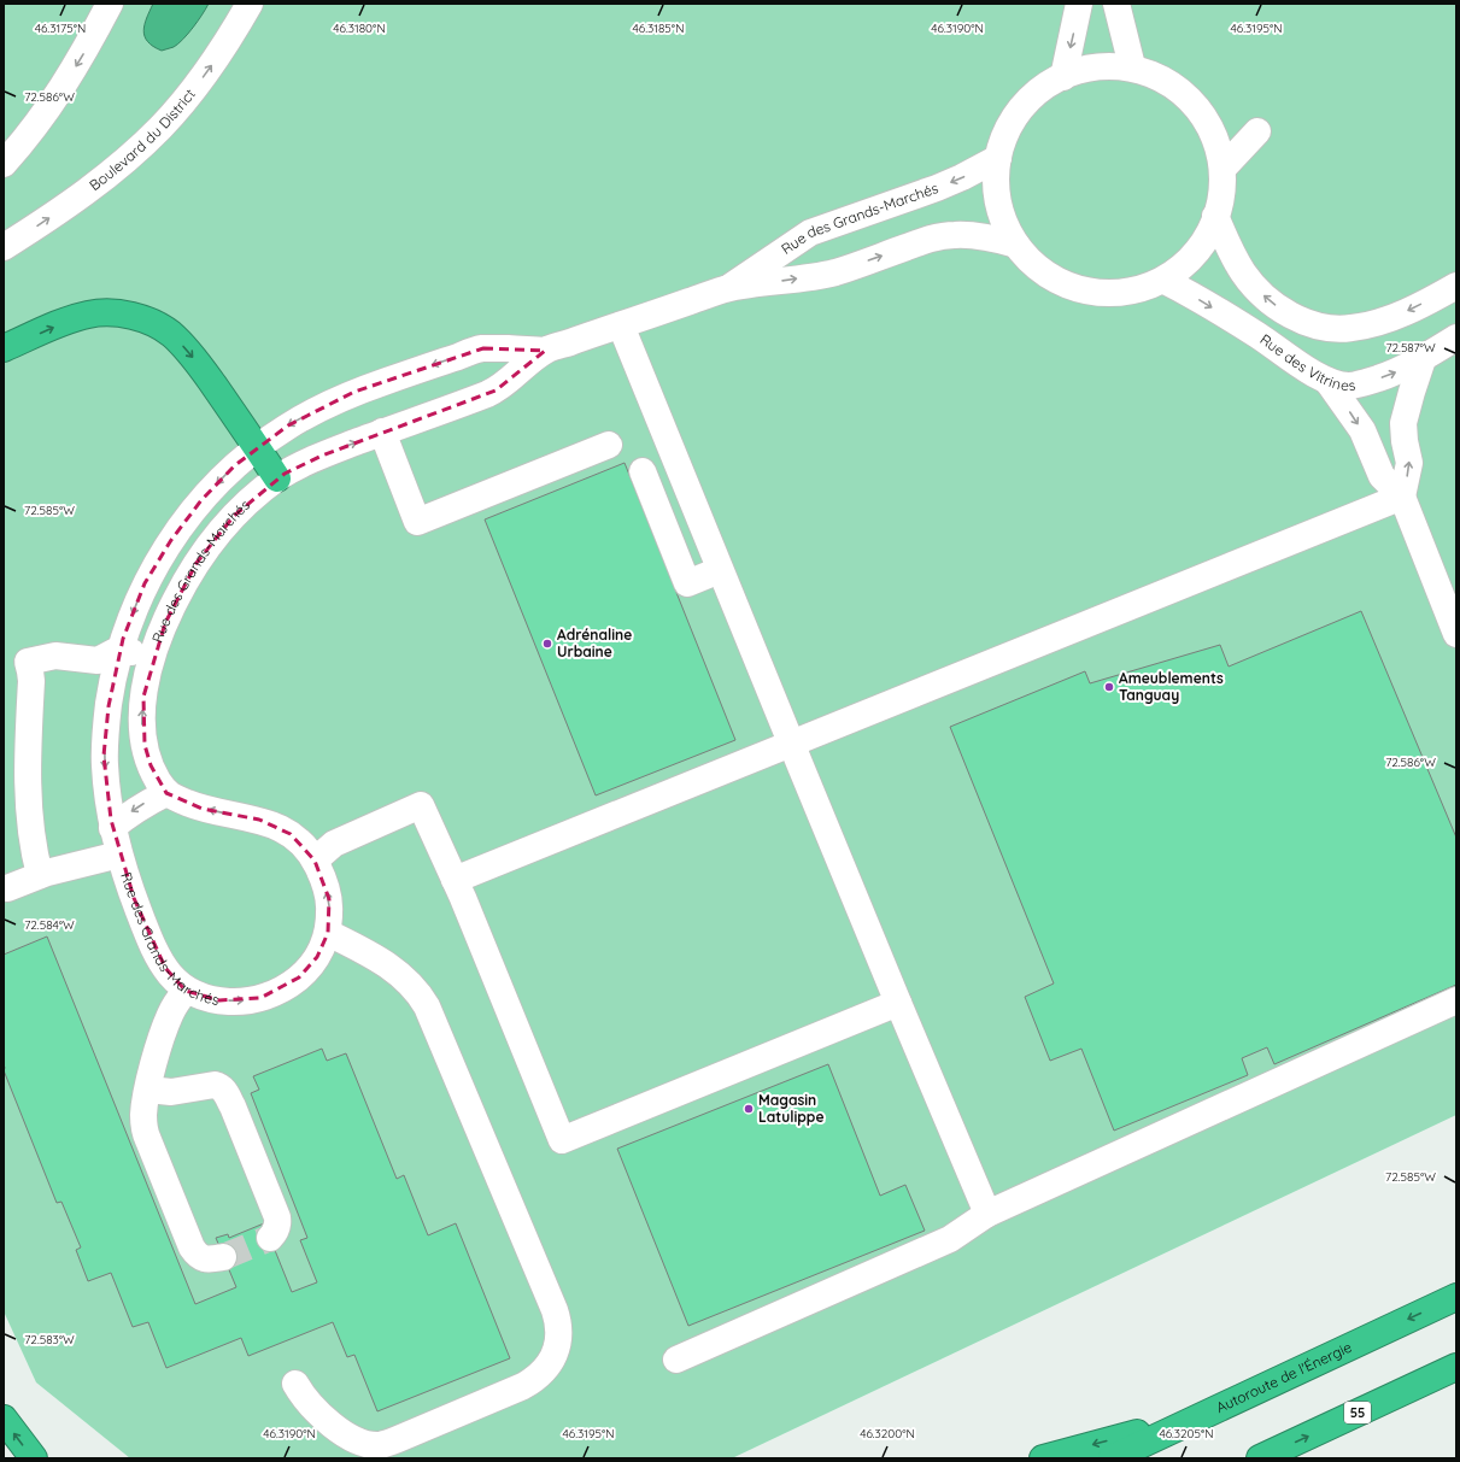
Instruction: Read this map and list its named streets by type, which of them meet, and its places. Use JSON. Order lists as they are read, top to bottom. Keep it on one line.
{"streets":{"highway":["Autoroute de l'Énergie","55"],"street":["Boulevard du District","Rue des Grands-Marchés","Rue des Vitrines"]},"one_way":["Rue des Vitrines"],"places":["Adrénaline Urbaine","Ameublements Tanguay","Magasin Latulippe"],"coordinates":["46.3175°N","46.3180°N","46.3185°N","46.3190°N","46.3195°N","72.586°W","72.587°W","72.585°W","72.584°W","72.583°W","46.3200°N","46.3205°N"]}
